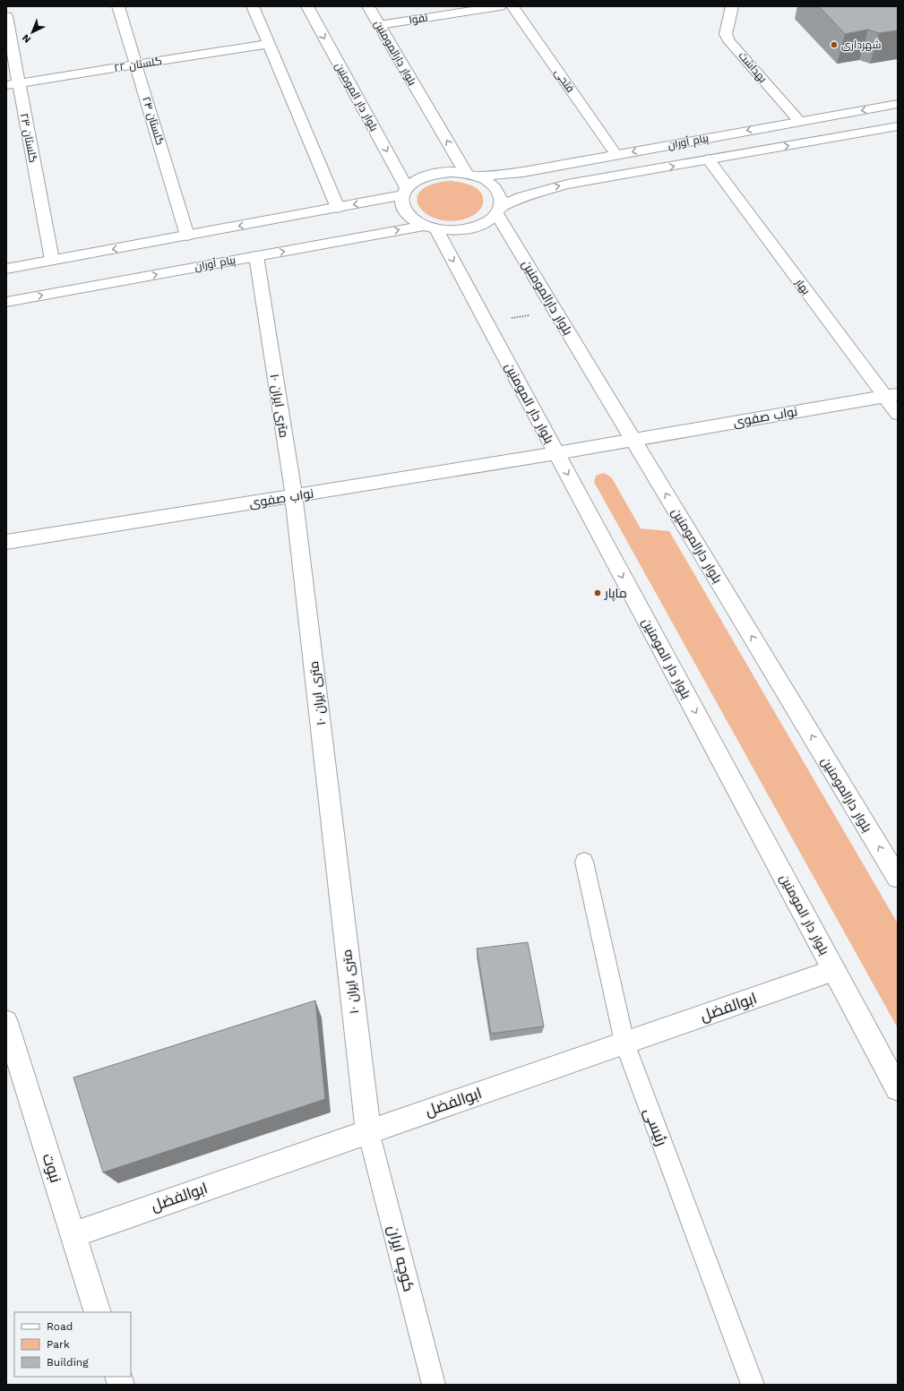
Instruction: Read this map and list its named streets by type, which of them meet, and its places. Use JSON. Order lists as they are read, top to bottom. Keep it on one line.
{"streets":{"street":["تقوا","بلوار دارالمومنین","گلستان ۲۲","بهداشت","فتحی","بلوار دار المومنین","گلستان ۲۴","گلستان ۲۳","پیام آوران","بهار","۱۰ متری ایران","نواب صفوی","ابوالفضل","نبوت"],"lane":["رئیسی","کوچه ایران"]},"crossings":[["تقوا","بلوار دارالمومنین"],["بلوار دارالمومنین","بلوار دار المومنین"],["بلوار دارالمومنین","پیام آوران"],["بلوار دارالمومنین","نواب صفوی"],["گلستان ۲۲","گلستان ۲۴"],["گلستان ۲۲","گلستان ۲۳"],["بهداشت","پیام آوران"],["فتحی","پیام آوران"],["بلوار دار المومنین","پیام آوران"],["بلوار دار المومنین","نواب صفوی"],["بلوار دار المومنین","ابوالفضل"],["پیام آوران","بهار"],["پیام آوران","۱۰ متری ایران"],["بهار","نواب صفوی"],["۱۰ متری ایران","نواب صفوی"],["۱۰ متری ایران","ابوالفضل"],["۱۰ متری ایران","کوچه ایران"],["ابوالفضل","رئیسی"],["ابوالفضل","نبوت"],["ابوالفضل","کوچه ایران"]],"one_way":["بلوار دارالمومنین","بلوار دار المومنین"],"places":["شهرداری","ماپار"],"legend":["Road","Park","Building"],"north":"bottom left"}
